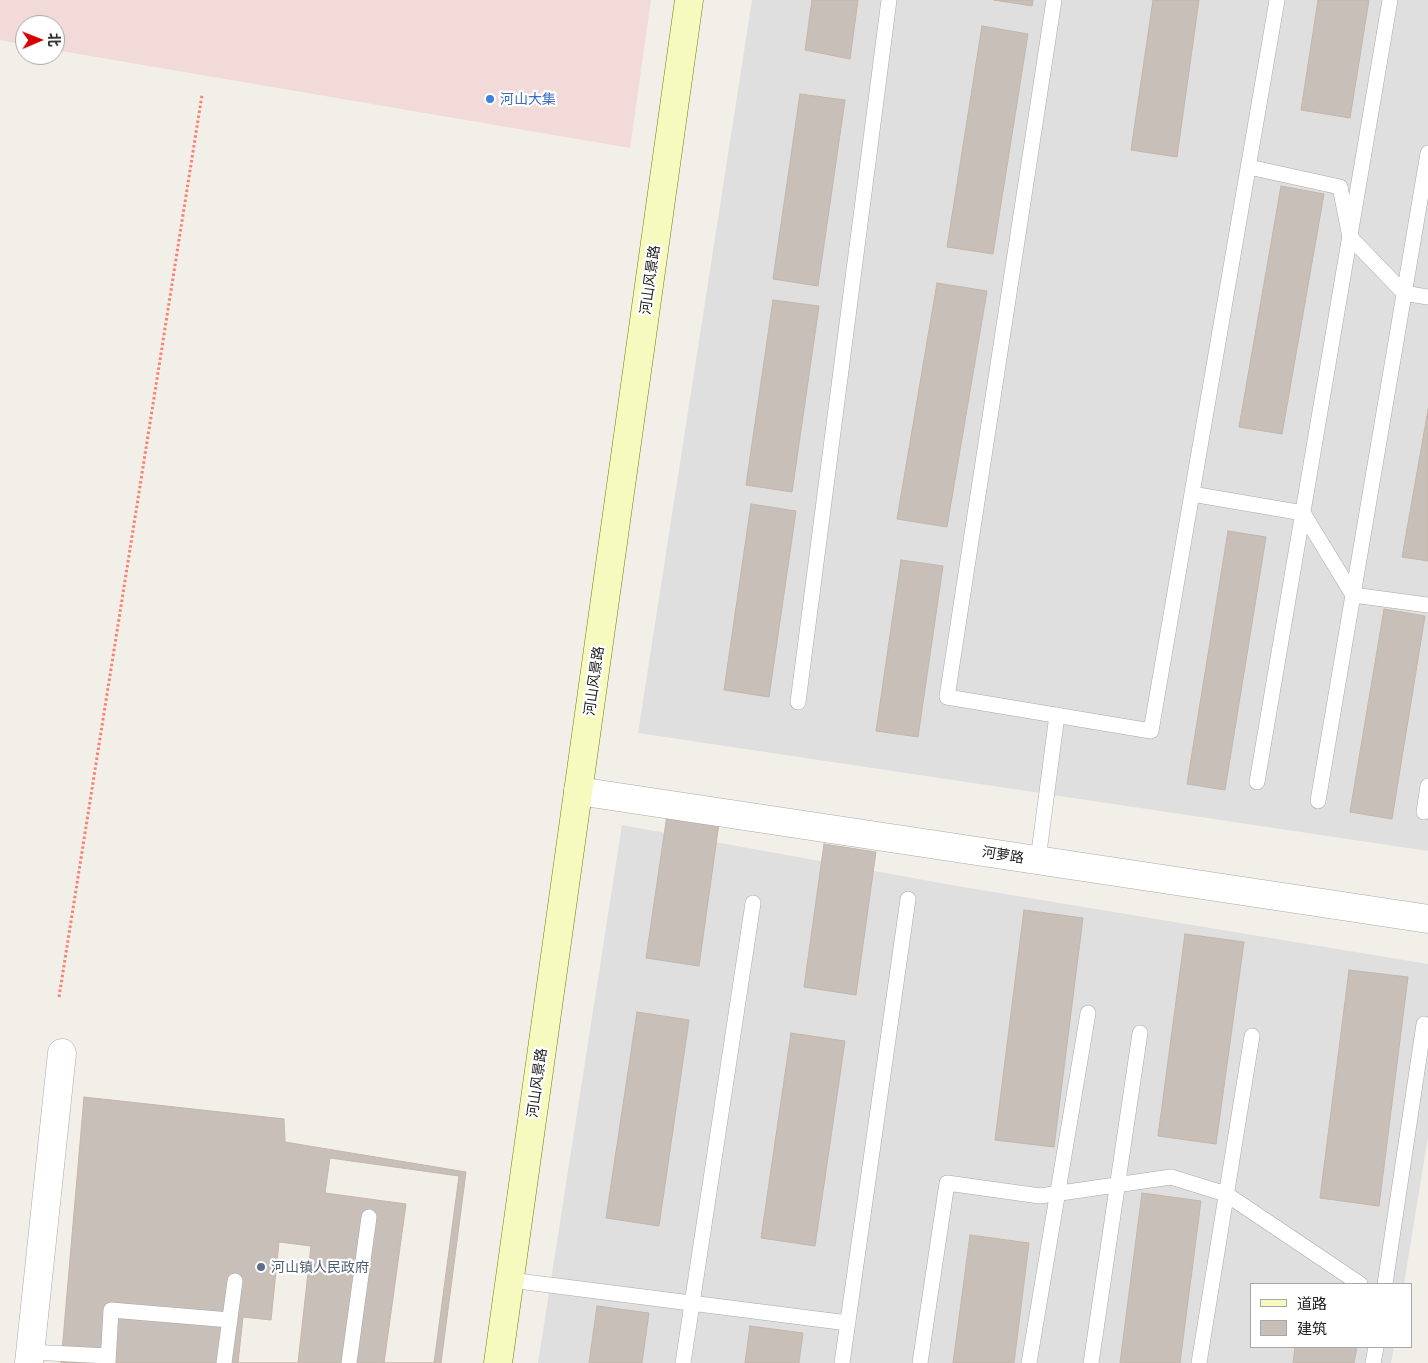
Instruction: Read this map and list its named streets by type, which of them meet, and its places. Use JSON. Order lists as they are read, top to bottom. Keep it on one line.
{"streets":{"main road":["河山风景路"],"street":["河萝路"]},"crossings":[["河山风景路","河萝路"]],"places":["河山大集","河山镇人民政府"],"legend":["道路","建筑"],"north":"right"}
